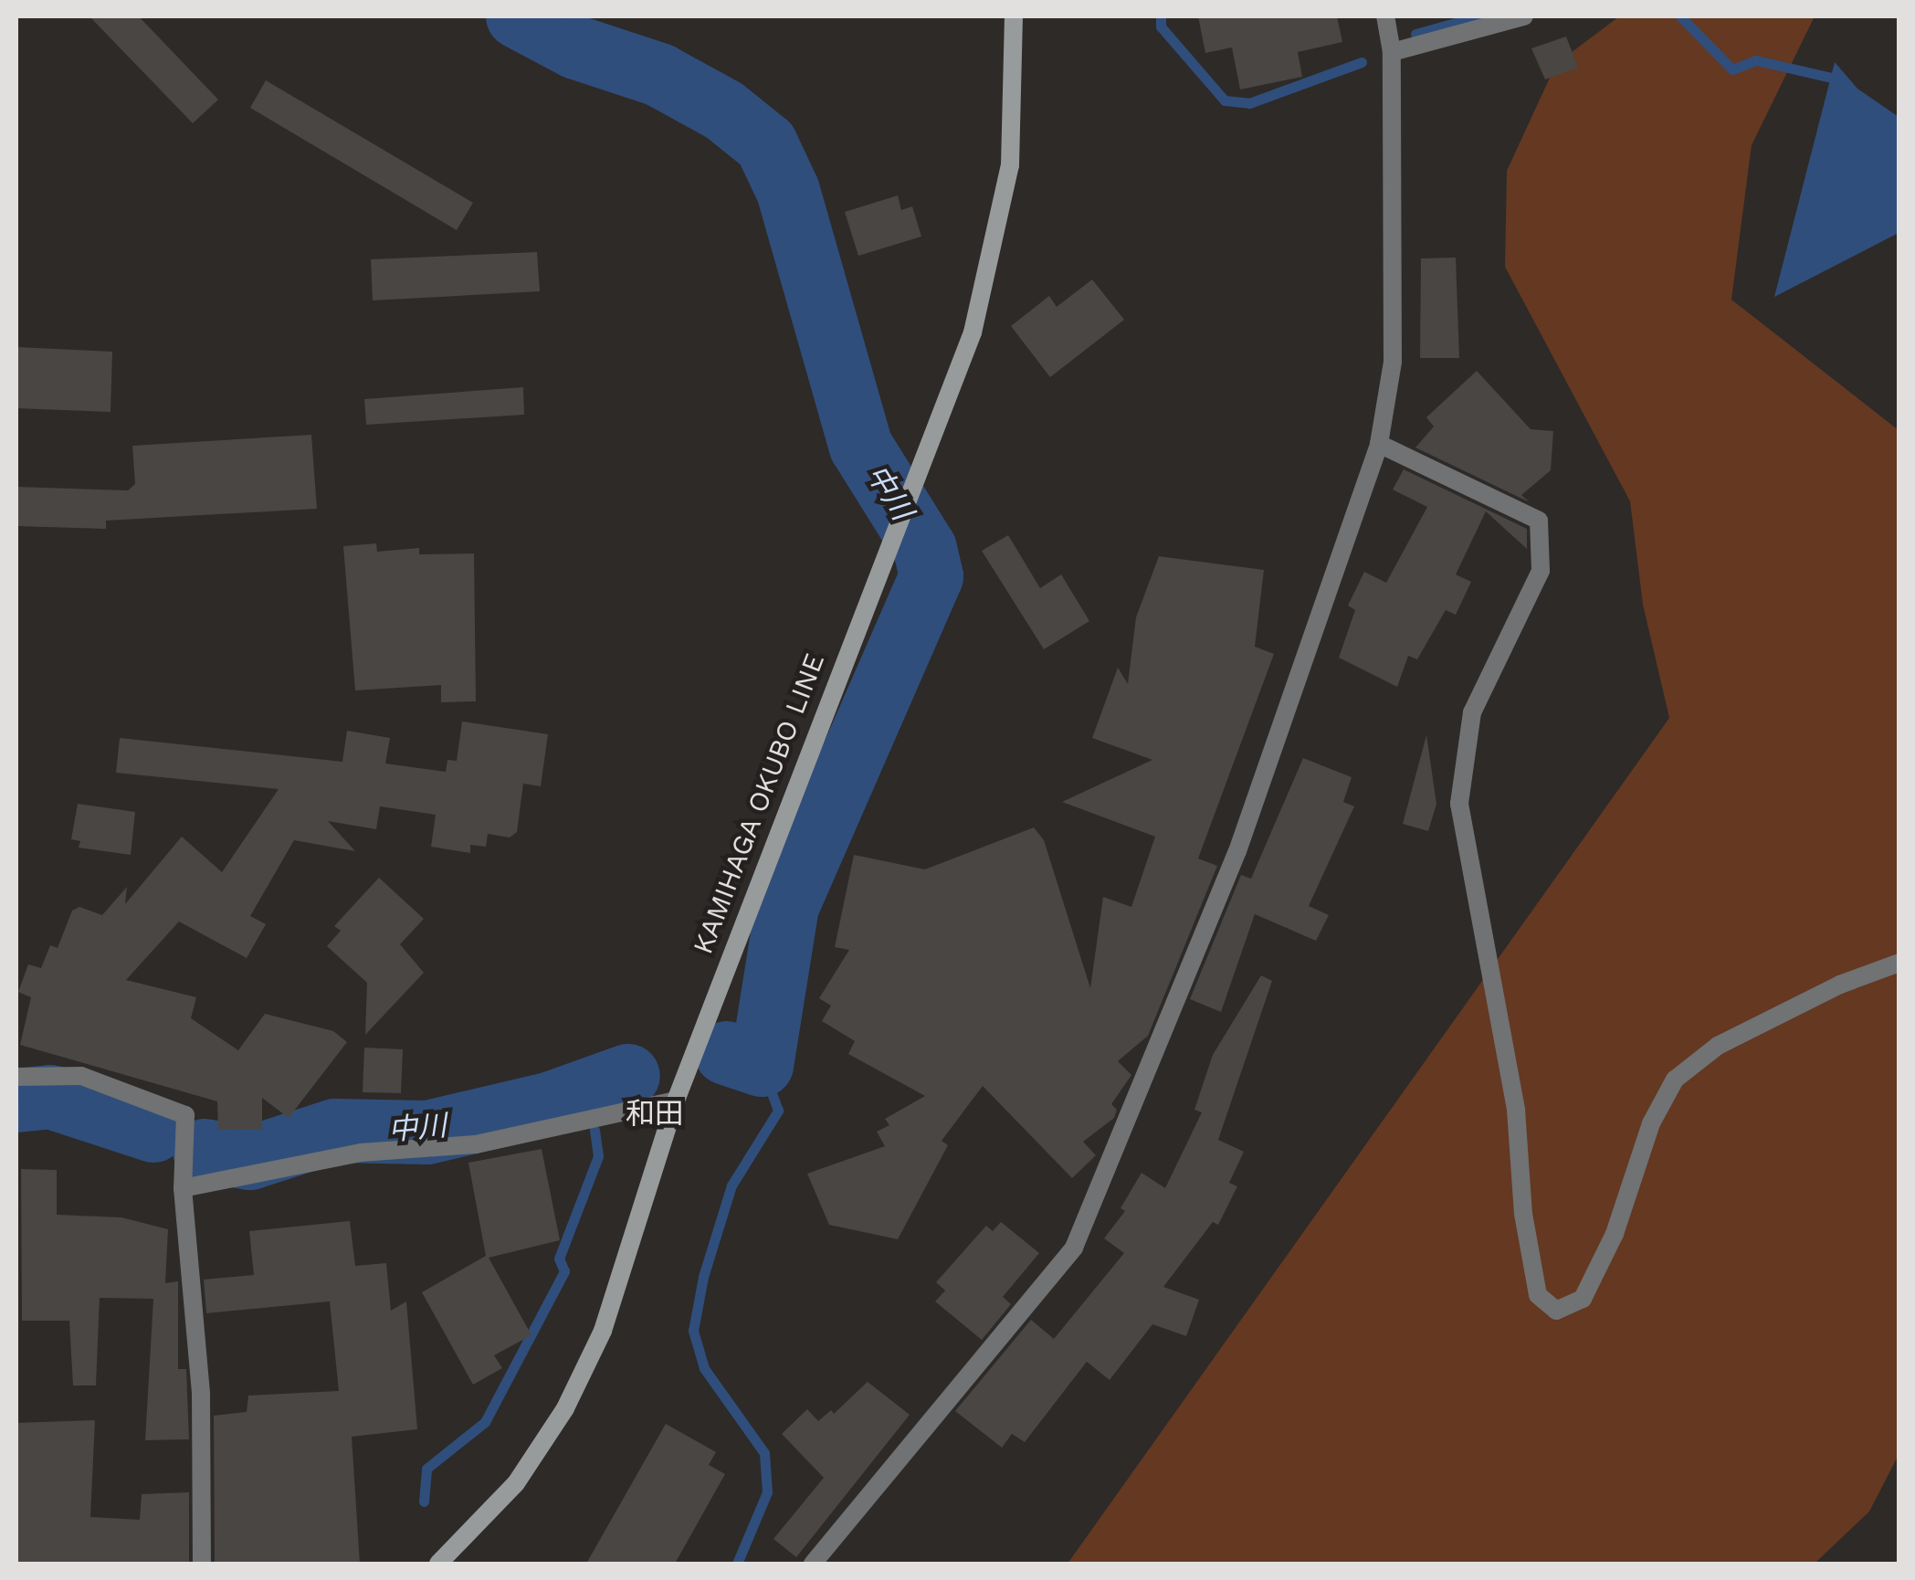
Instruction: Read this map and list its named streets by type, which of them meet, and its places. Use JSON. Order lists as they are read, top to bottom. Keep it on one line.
{"streets":{"main road":["KAMIHAGA OKUBO LINE"]},"districts":["和田"],"water":["中川"]}
